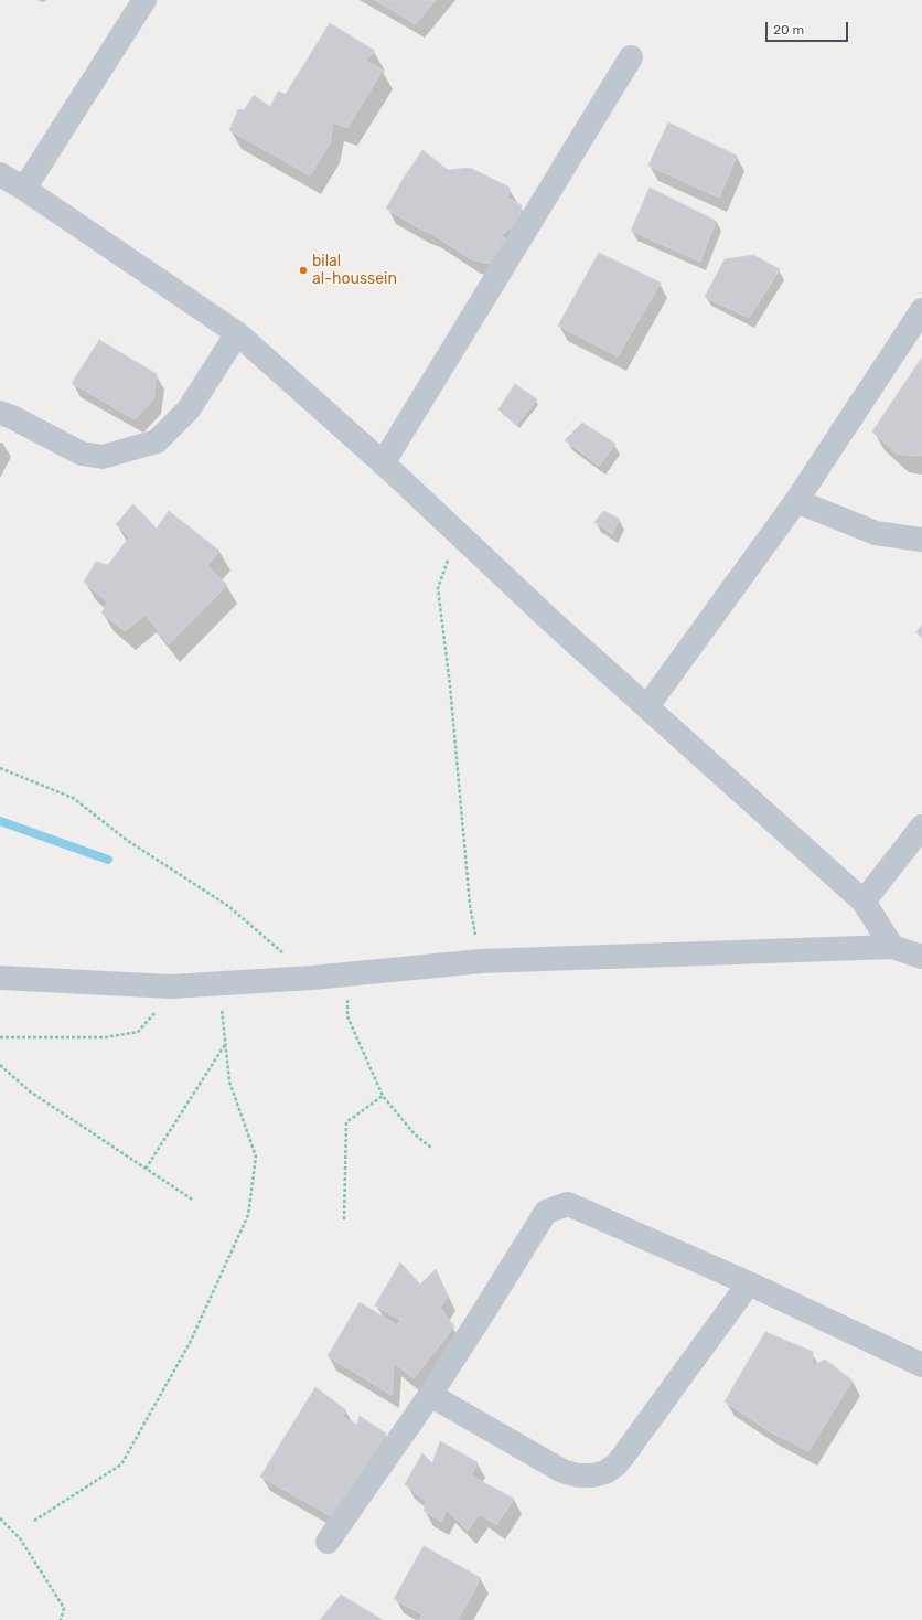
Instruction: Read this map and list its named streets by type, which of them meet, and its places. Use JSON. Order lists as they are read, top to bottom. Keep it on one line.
{"places":["bilal al-houssein"],"scale_bar":"20 m"}
